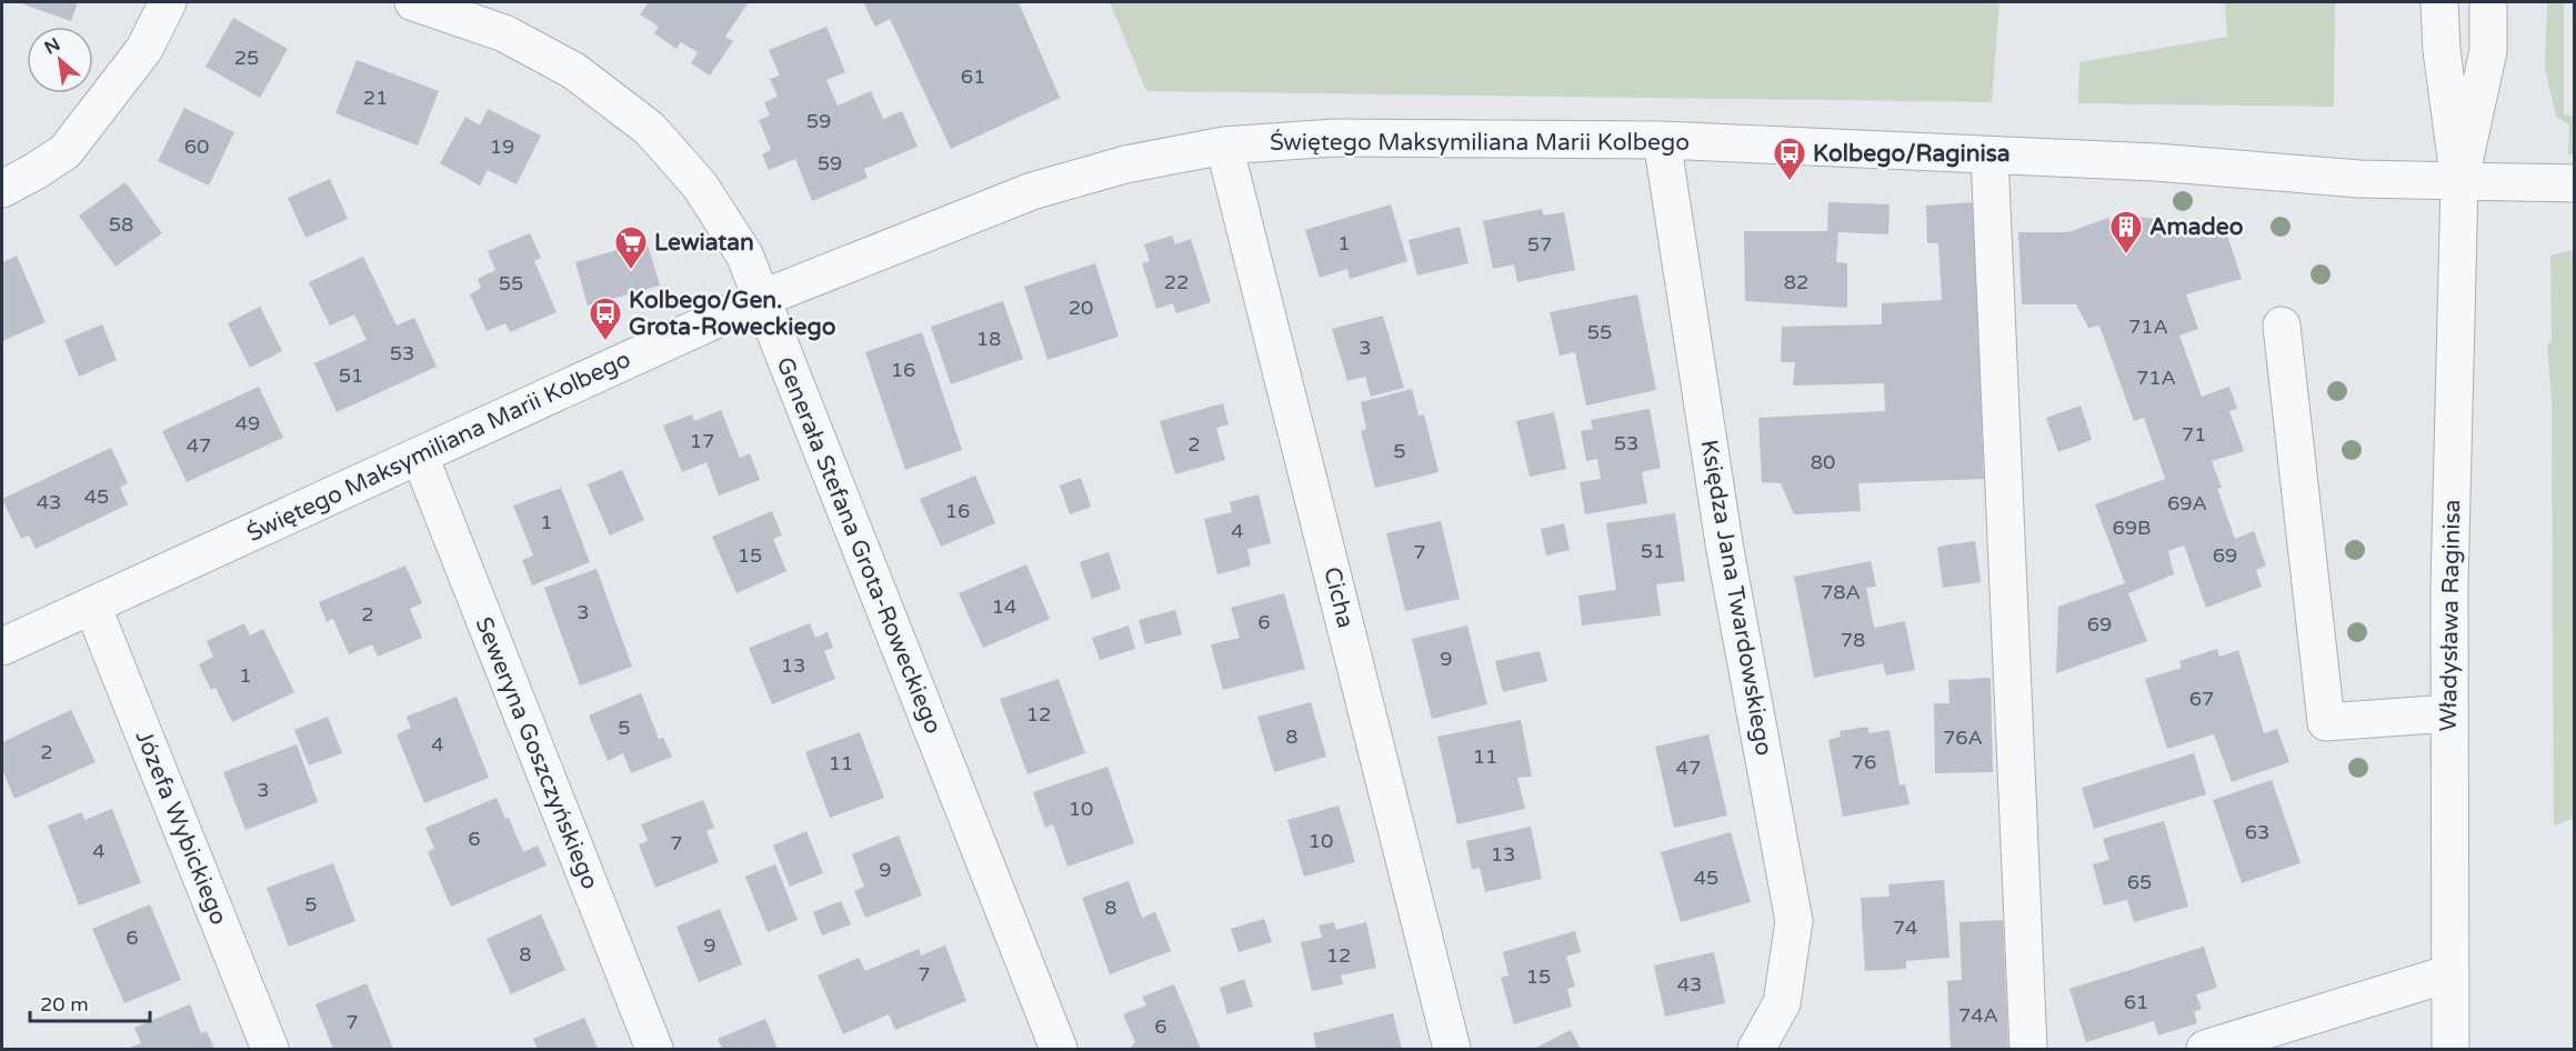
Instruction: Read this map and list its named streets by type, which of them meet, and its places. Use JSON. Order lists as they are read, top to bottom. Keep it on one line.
{"streets":{"street":["Świętego Maksymiliana Marii Kolbego","Generała Stefana Grota-Roweckiego","Cicha","Księdza Jana Twardowskiego","Władysława Raginisa","Seweryna Goszczyńskiego","Józefa Wybickiego"]},"crossings":[["Świętego Maksymiliana Marii Kolbego","Generała Stefana Grota-Roweckiego"],["Świętego Maksymiliana Marii Kolbego","Cicha"],["Świętego Maksymiliana Marii Kolbego","Księdza Jana Twardowskiego"],["Świętego Maksymiliana Marii Kolbego","Władysława Raginisa"],["Świętego Maksymiliana Marii Kolbego","Seweryna Goszczyńskiego"],["Świętego Maksymiliana Marii Kolbego","Józefa Wybickiego"]],"places":{"bus stop":["Kolbego/Raginisa","Kolbego/Gen. Grota-Roweckiego"],"building":["Amadeo"],"supermarket":["Lewiatan"]},"house_numbers":["25","61","21","59","60","19","59","58","1","57","22","82","55","20","71A","55","18","3","53","16","51","71A","49","71","17","53","2","47","5","80","45","43","69A","16","1","69B","4","51","7","15","69","78A","14","3","2","6","69","78","9","13","1","67","12","5","8","76A","4","2","11","76","11","47","3","10","63","6","10","7","4","13","9","45","65","5","8","74","6","9","8","12","7","15","43","61","74A","7","6"],"scale_bar":"20 m","north":"top left"}
